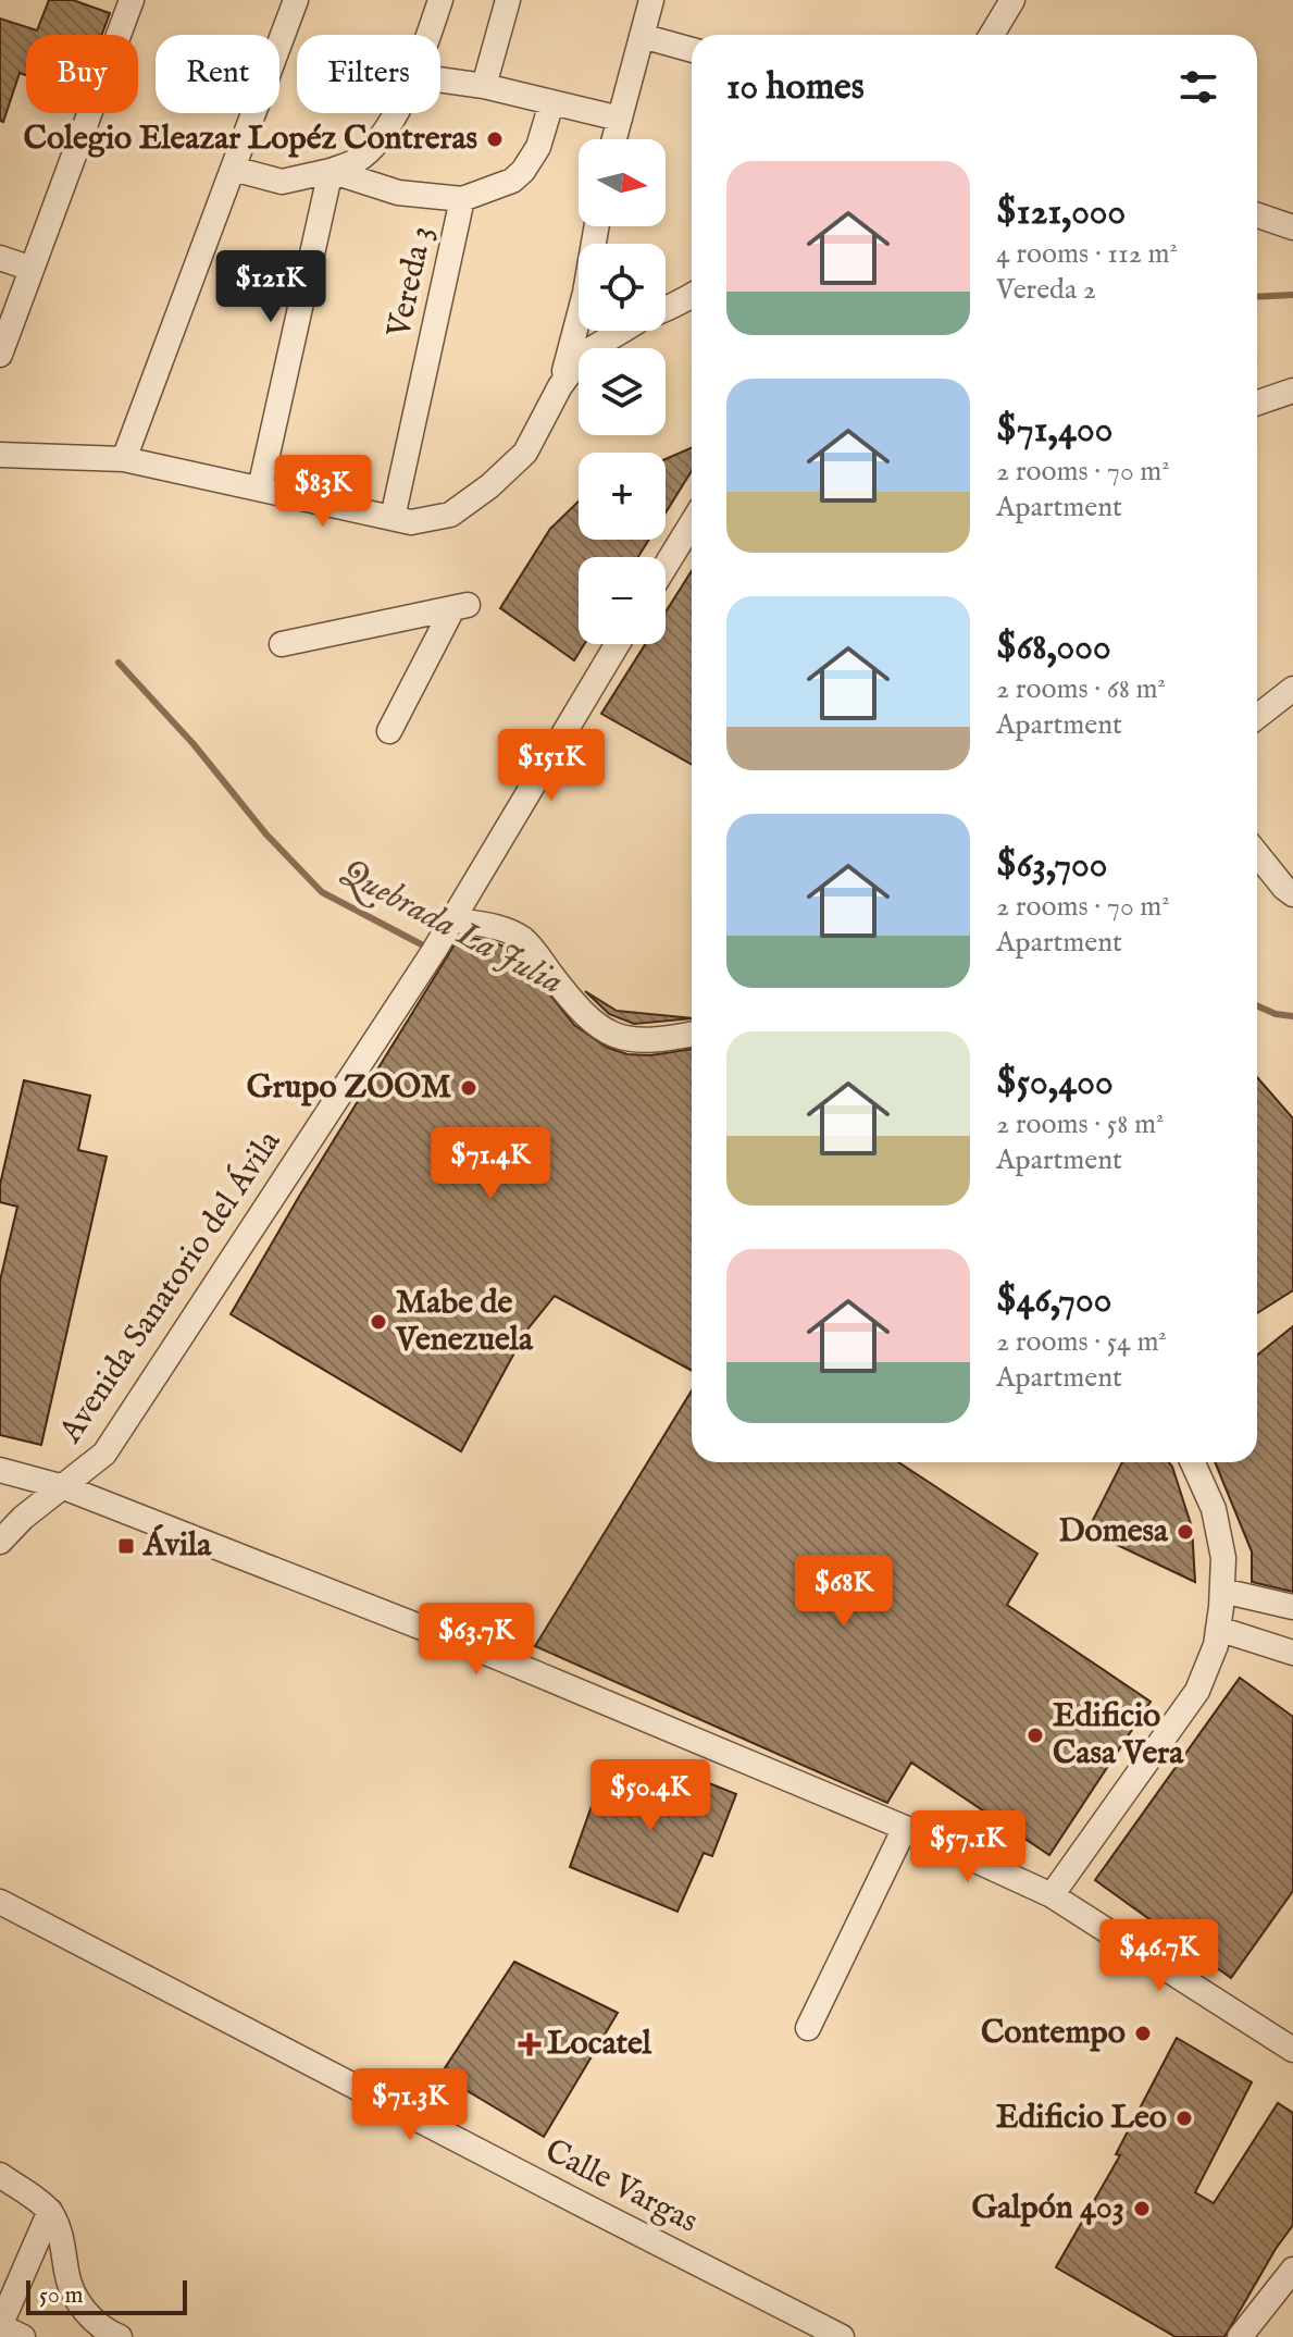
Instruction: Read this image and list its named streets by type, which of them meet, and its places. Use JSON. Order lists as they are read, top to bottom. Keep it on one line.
{"streets":{"street":["Vereda 3","Avenida Sanatorio del Ávila","Calle Vargas"]},"water":["Quebrada La Julia"],"places":{"other":["Colegio Eleazar Lopéz Contreras","Grupo ZOOM","Mabe de Venezuela","Domesa","Edificio Casa Vera","Contempo","Edificio Leo","Galpón 403"],"transit":["Ávila"],"health":["Locatel"]},"scale_bar":"50 m","north":"right","page":{"chip":["Buy","Rent","Filters"],"heading":"10 homes","map_buttons":["+","−"],"list":[{"name":"$121,000","note":"4 rooms · 112 m² · Vereda 2"},{"name":"$71,400","note":"2 rooms · 70 m² · Apartment"},{"name":"$68,000","note":"2 rooms · 68 m² · Apartment"},{"name":"$63,700","note":"2 rooms · 70 m² · Apartment"},{"name":"$50,400","note":"2 rooms · 58 m² · Apartment"},{"name":"$46,700","note":"2 rooms · 54 m² · Apartment"}],"price":["$121K","$83K","$151K","$71.4K","$68K","$63.7K","$50.4K","$57.1K","$46.7K","$71.3K"],"scale":"50 m"}}
